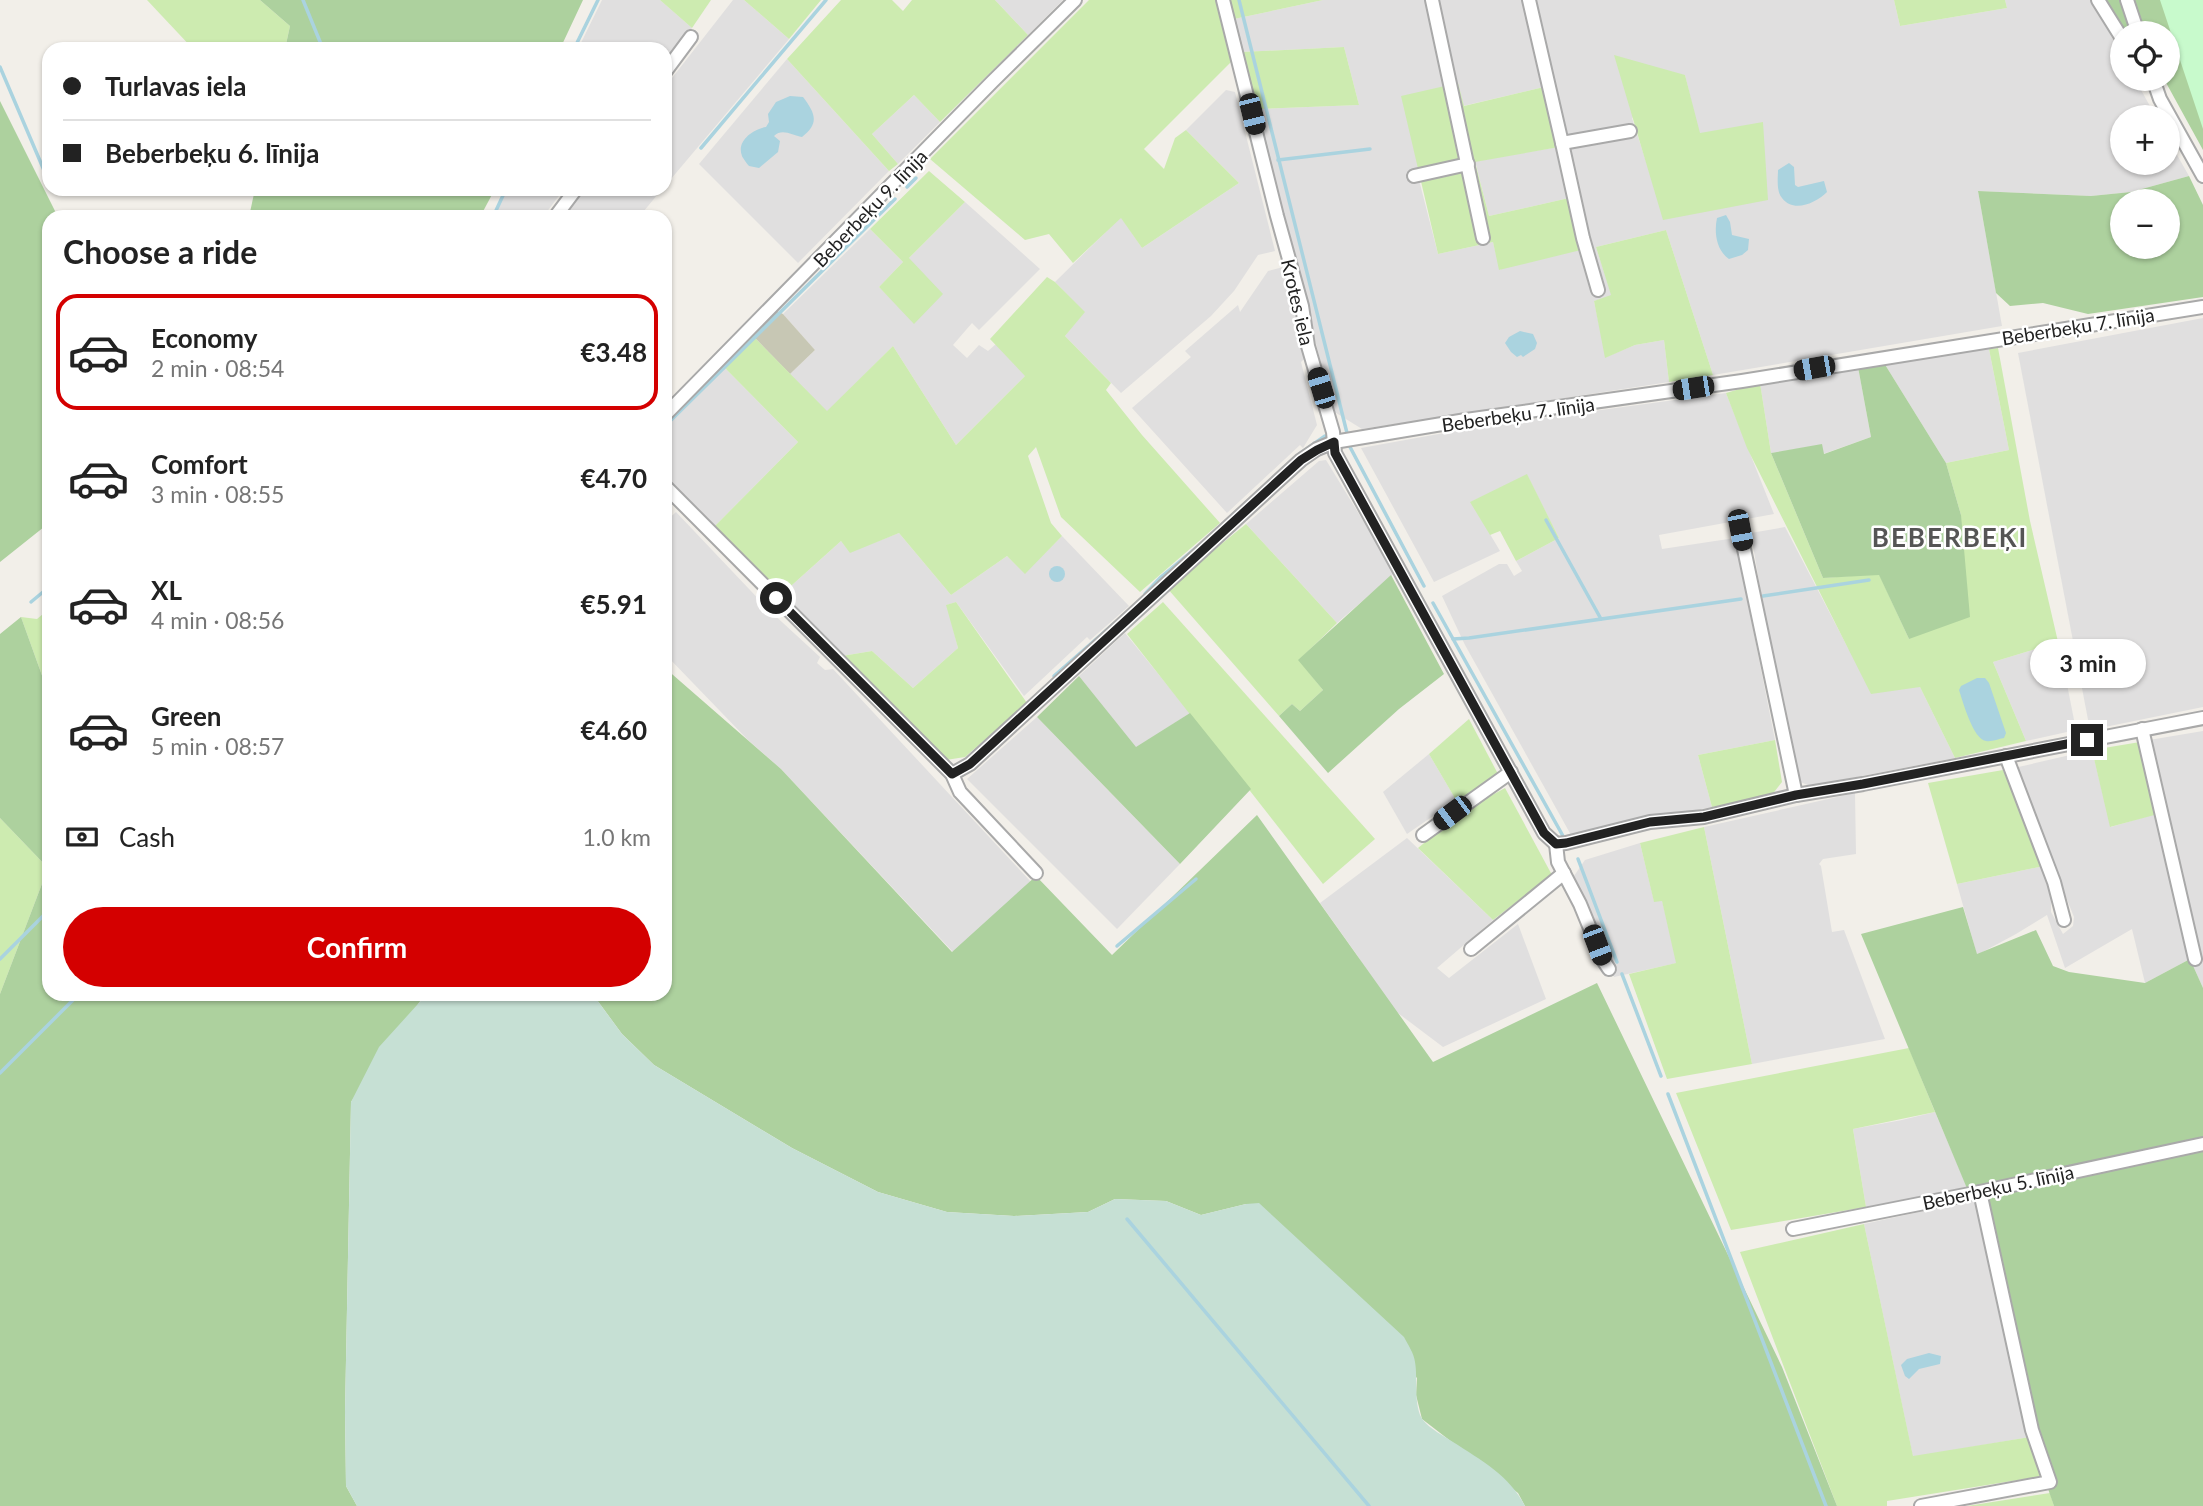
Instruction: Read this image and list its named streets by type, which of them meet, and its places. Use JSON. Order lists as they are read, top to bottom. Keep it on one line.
{"streets":{"street":["Beberbeķu 9. līnija","Krotes iela","Beberbeķu 7. līnija","Beberbeķu 5. līnija"]},"crossings":[["Krotes iela","Beberbeķu 7. līnija"]],"districts":["BEBERBEĶI"],"page":{"map_buttons":["+","−"],"banner":["Turlavas iela","Beberbeķu 6. līnija"],"heading":"Choose a ride","list":[{"name":"Economy","note":"2 min · 08:54","value":"€3.48"},{"name":"Comfort","note":"3 min · 08:55","value":"€4.70"},{"name":"XL","note":"4 min · 08:56","value":"€5.91"},{"name":"Green","note":"5 min · 08:57","value":"€4.60"}],"bubble":"3 min","pay":["Cash","1.0 km"],"buttons":"Confirm"}}
